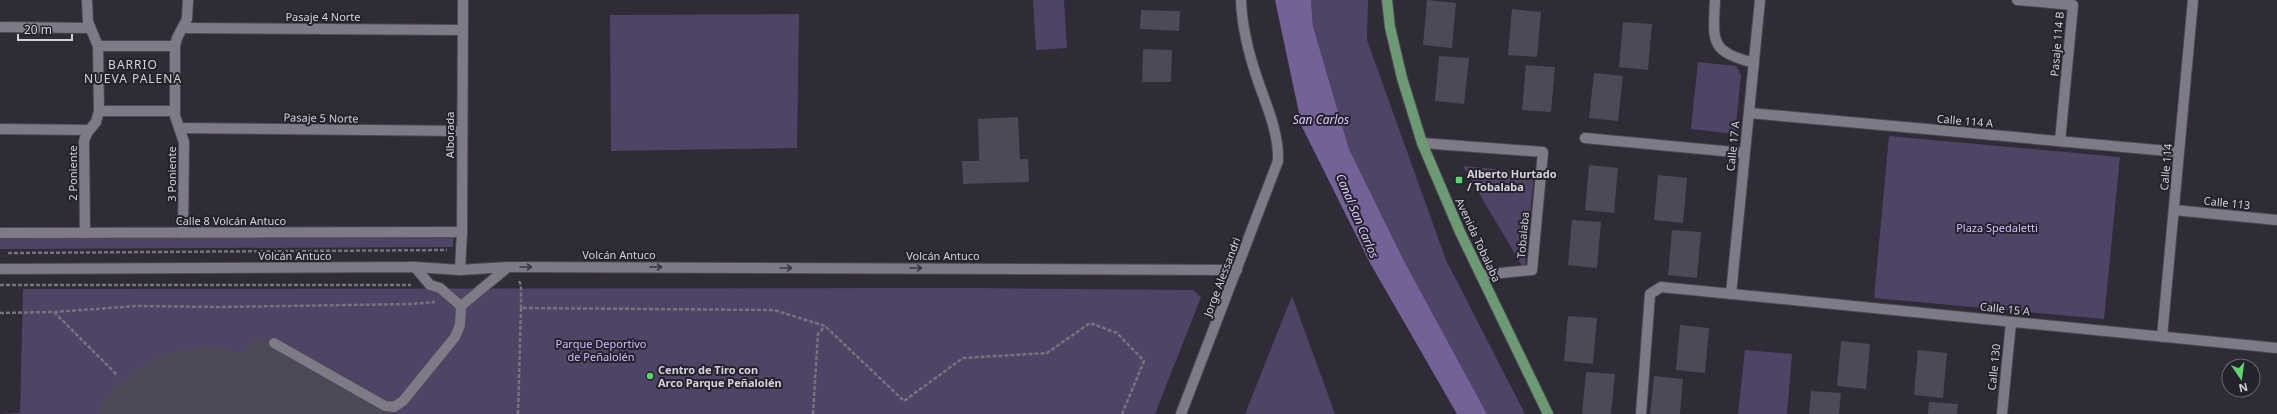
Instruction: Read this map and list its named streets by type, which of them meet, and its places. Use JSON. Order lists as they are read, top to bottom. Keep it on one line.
{"streets":{"main road":["Avenida Tobalaba"],"street":["Pasaje 4 Norte","Pasaje 114 B","Pasaje 5 Norte","Calle 114 A","Alborada","Calle 17 A","Calle 114","2 Poniente","3 Poniente","Calle 113","Calle 8 Volcán Antuco","Tobalaba","Volcán Antuco","Jorge Alessandri","Calle 15 A","Calle 130"]},"crossings":[["Pasaje 4 Norte","Alborada"],["Pasaje 4 Norte","3 Poniente"],["Pasaje 114 B","Calle 114 A"],["Pasaje 5 Norte","Alborada"],["Pasaje 5 Norte","3 Poniente"],["Calle 114 A","Calle 17 A"],["Calle 114 A","Calle 114"],["Alborada","Calle 8 Volcán Antuco"],["Alborada","Volcán Antuco"],["Calle 17 A","Calle 15 A"],["Calle 114","Calle 113"],["Calle 114","Calle 15 A"],["2 Poniente","Calle 8 Volcán Antuco"],["3 Poniente","Calle 8 Volcán Antuco"],["Tobalaba","Avenida Tobalaba"],["Volcán Antuco","Jorge Alessandri"],["Calle 15 A","Calle 130"]],"one_way":["Volcán Antuco"],"districts":["BARRIO NUEVA PALENA"],"water":["San Carlos","Canal San Carlos"],"parks":["Plaza Spedaletti","Parque Deportivo de Peñalolén"],"places":{"transit":["Alberto Hurtado / Tobalaba"],"other":["Centro de Tiro con Arco Parque Peñalolén"]},"scale_bar":"20 m","north":"bottom"}
